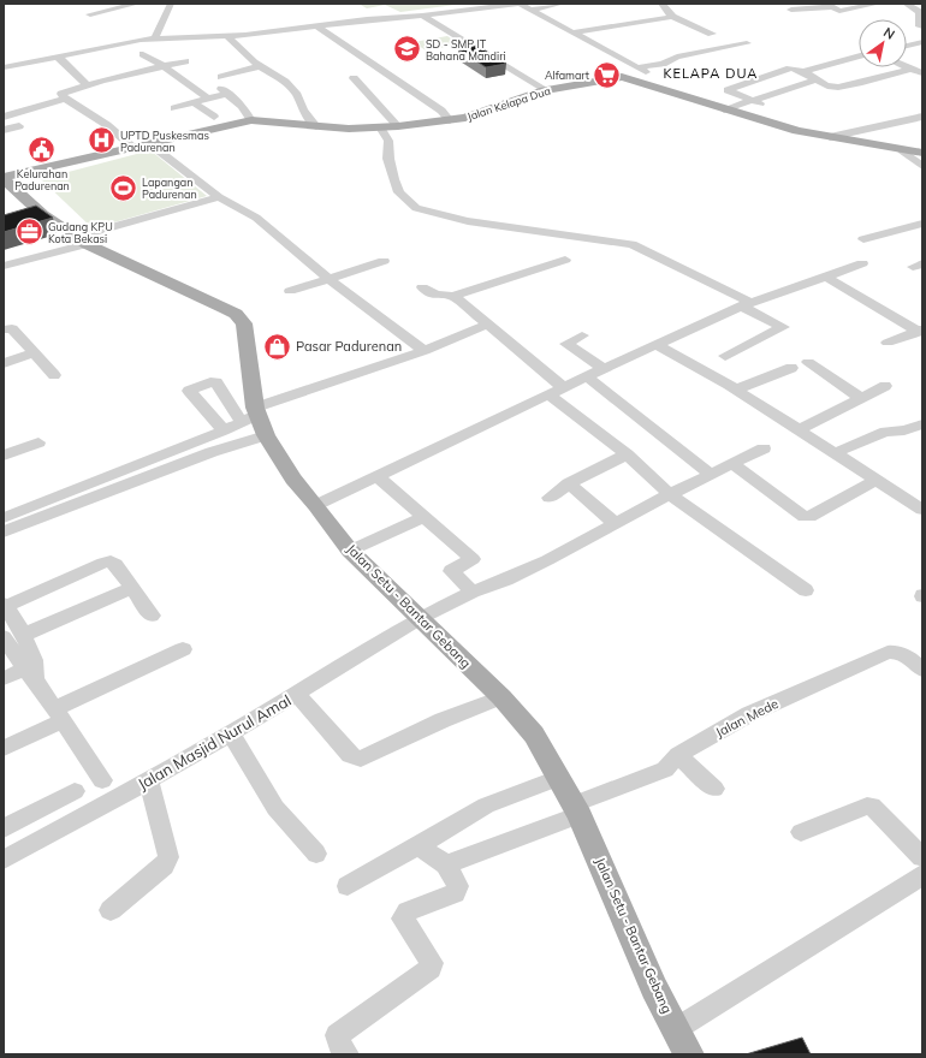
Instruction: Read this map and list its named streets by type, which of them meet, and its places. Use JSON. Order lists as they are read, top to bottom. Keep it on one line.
{"streets":{"main road":["Jalan Kelapa Dua","Jalan Setu - Bantar Gebang"],"street":["Jalan Mede","Jalan Masjid Nurul Amal"]},"crossings":[["Jalan Kelapa Dua","Jalan Setu - Bantar Gebang"],["Jalan Setu - Bantar Gebang","Jalan Mede"],["Jalan Setu - Bantar Gebang","Jalan Masjid Nurul Amal"]],"districts":["KELAPA DUA"],"places":{"school or university":["SD - SMP IT Bahana Mandiri"],"supermarket":["Alfamart"],"hospital":["UPTD Puskesmas Padurenan"],"public building":["Kelurahan Padurenan"],"sports":["Lapangan Padurenan"],"office":["Gudang KPU Kota Bekasi"],"shop":["Pasar Padurenan"]},"north":"top right"}
